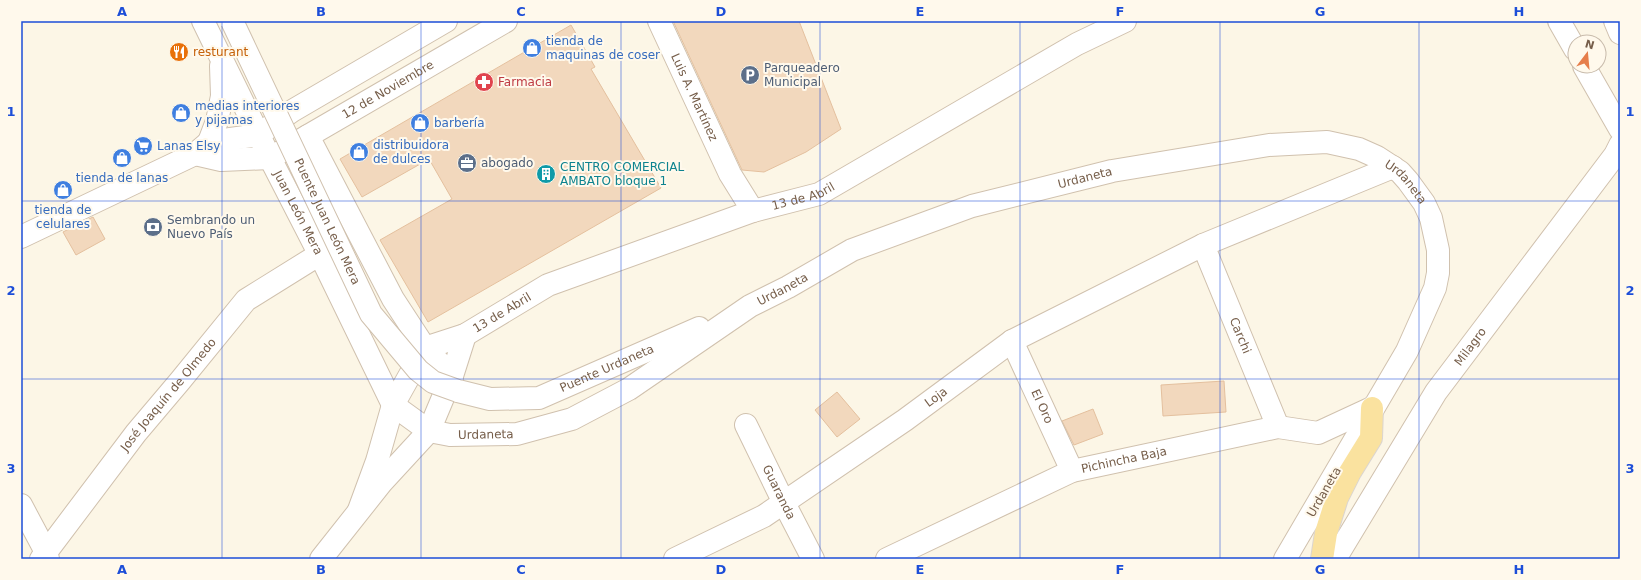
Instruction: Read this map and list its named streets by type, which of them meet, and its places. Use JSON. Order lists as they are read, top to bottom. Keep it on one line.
{"streets":{"street":["12 de Noviembre","Luis A. Martínez","Urdaneta","13 de Abril","Juan León Mera","Puente Juan León Mera","Carchi","Milagro","Puente Urdaneta","José Joaquín de Olmedo","Loja","El Oro","Pichincha Baja","Guaranda"]},"crossings":[["12 de Noviembre","Juan León Mera"],["Luis A. Martínez","13 de Abril"],["Urdaneta","13 de Abril"],["Urdaneta","Juan León Mera"],["Urdaneta","Puente Urdaneta"],["Urdaneta","Loja"],["Urdaneta","Pichincha Baja"],["13 de Abril","Juan León Mera"],["13 de Abril","Puente Juan León Mera"],["13 de Abril","Puente Urdaneta"],["Juan León Mera","José Joaquín de Olmedo"],["Puente Juan León Mera","Puente Urdaneta"],["Carchi","Loja"],["Carchi","Pichincha Baja"],["Loja","El Oro"],["Loja","Guaranda"],["El Oro","Pichincha Baja"]],"places":{"shop":["tienda de maquinas de coser","medias interiores y pijamas","barbería","distribuidora de dulces","tienda de lanas","tienda de celulares"],"restaurant":["resturant"],"parking":["Parqueadero Municipal"],"pharmacy":["Farmacia"],"supermarket":["Lanas Elsy"],"office":["abogado"],"building":["CENTRO COMERCIAL AMBATO bloque 1"],"bank":["Sembrando un Nuevo País"]},"north":"top","grid":{"columns":["A","B","C","D","E","F","G","H"],"rows":["1","2","3"]}}
